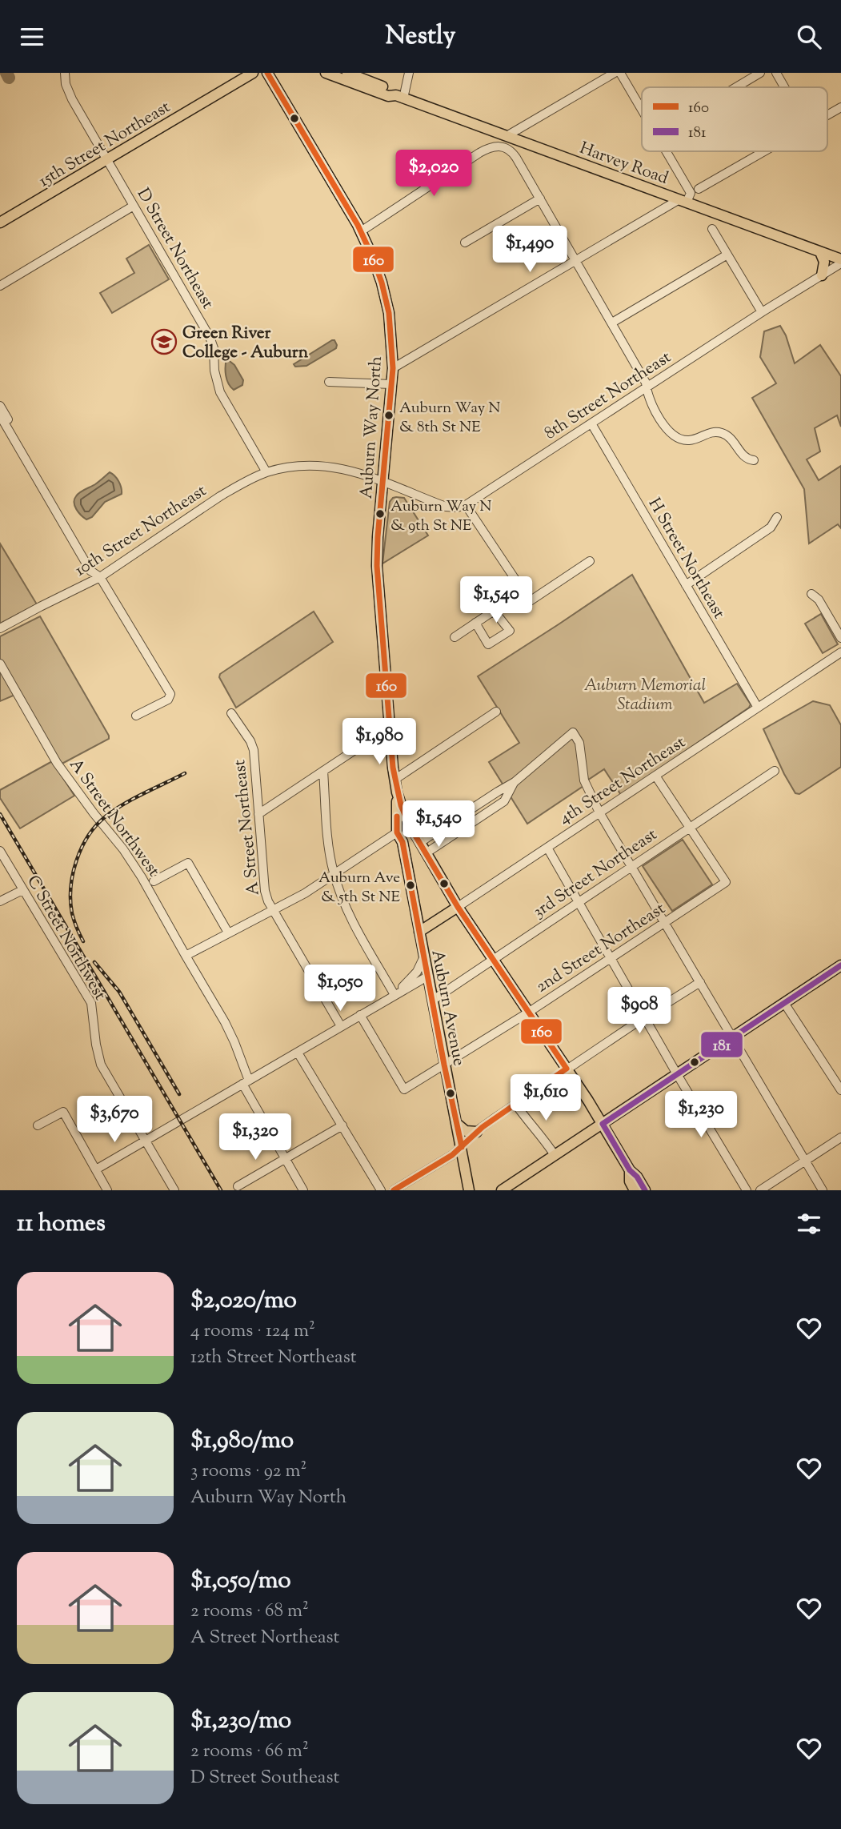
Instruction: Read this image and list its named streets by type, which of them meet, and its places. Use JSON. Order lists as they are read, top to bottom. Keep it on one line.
{"streets":{"main road":["15th Street Northeast","Harvey Road","Auburn Way North","4th Street Northeast","Auburn Avenue"],"street":["D Street Northeast","8th Street Northeast","10th Street Northeast","H Street Northeast","A Street Northwest","A Street Northeast","3rd Street Northeast","C Street Northwest","2nd Street Northeast"]},"crossings":[["15th Street Northeast","D Street Northeast"],["Harvey Road","8th Street Northeast"],["D Street Northeast","10th Street Northeast"],["8th Street Northeast","H Street Northeast"],["Auburn Way North","10th Street Northeast"],["Auburn Way North","4th Street Northeast"],["Auburn Way North","3rd Street Northeast"],["Auburn Way North","2nd Street Northeast"],["Auburn Way North","Auburn Avenue"],["H Street Northeast","4th Street Northeast"],["4th Street Northeast","Auburn Avenue"],["3rd Street Northeast","2nd Street Northeast"],["3rd Street Northeast","Auburn Avenue"],["2nd Street Northeast","Auburn Avenue"]],"parks":["Auburn Memorial Stadium"],"places":{"school or university":["Green River College - Auburn"],"other":["Auburn Way N & 8th St NE","Auburn Way N & 9th St NE","Auburn Ave & 5th St NE"]},"lines":["transit line 160","transit line 181"],"legend":["160","181"],"page":{"header":"Nestly","price":["$2,020","$1,490","$1,540","$1,980","$1,540","$1,050","$908","$1,610","$1,230","$3,670","$1,320"],"heading":"11 homes","list":[{"name":"$2,020/mo","note":"4 rooms · 124 m² · 12th Street Northeast"},{"name":"$1,980/mo","note":"3 rooms · 92 m² · Auburn Way North"},{"name":"$1,050/mo","note":"2 rooms · 68 m² · A Street Northeast"},{"name":"$1,230/mo","note":"2 rooms · 66 m² · D Street Southeast"}]}}
